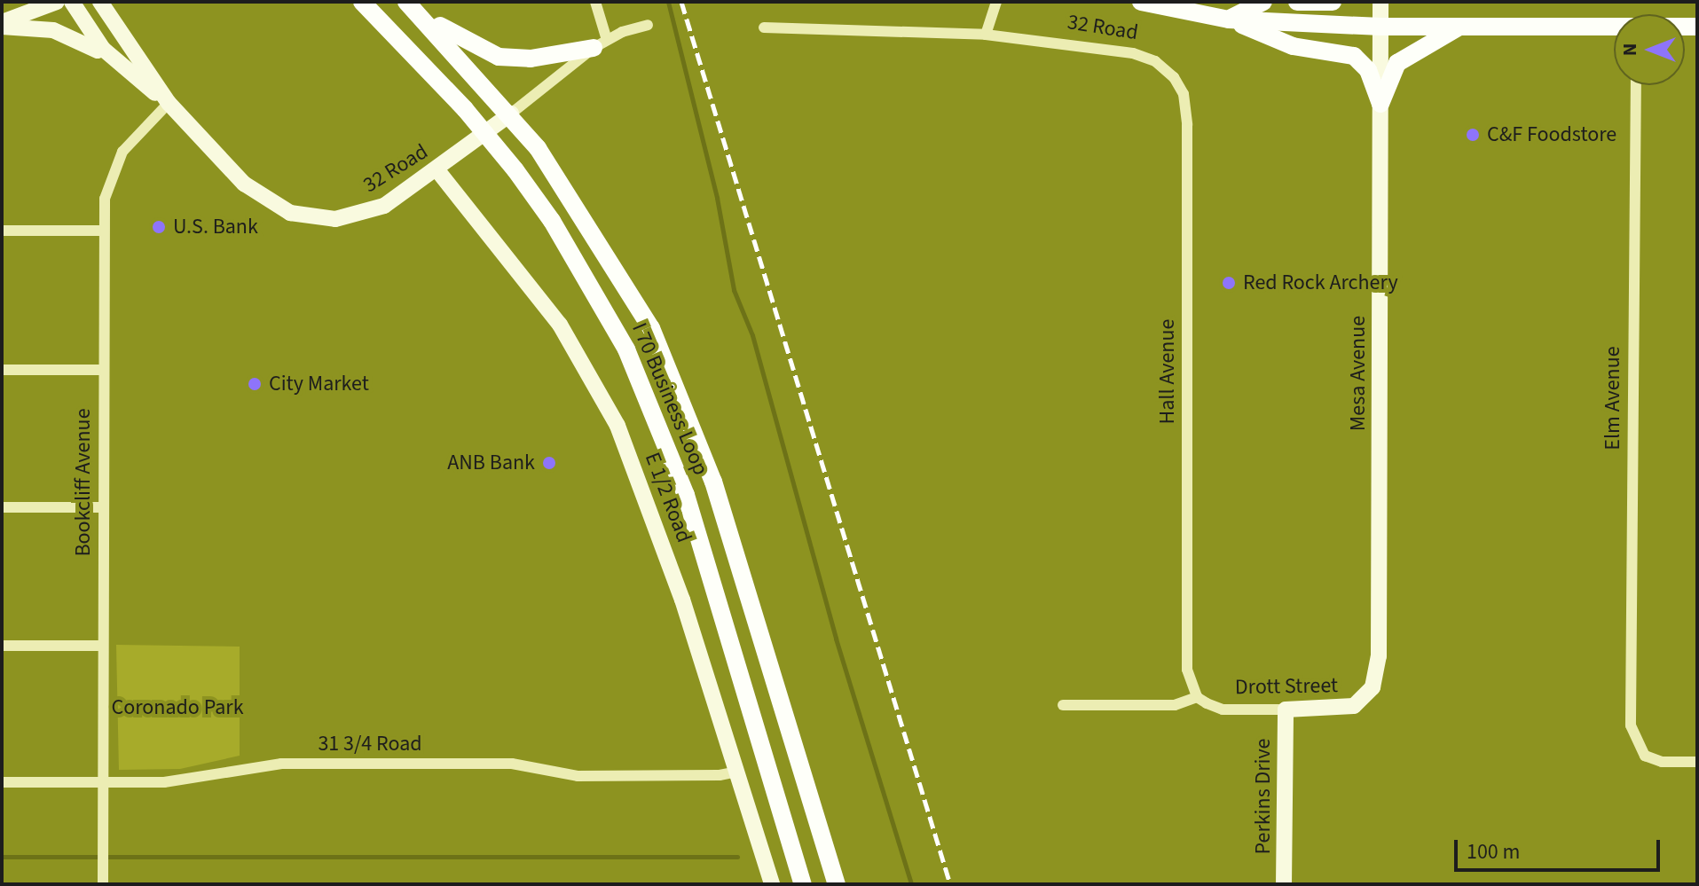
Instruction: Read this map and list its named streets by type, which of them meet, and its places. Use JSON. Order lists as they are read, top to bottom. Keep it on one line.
{"streets":{"main road":["32 Road","I 70 Business Loop"],"street":["Hall Avenue","Mesa Avenue","Elm Avenue","Bookcliff Avenue","E 1/2 Road","Drott Street","31 3/4 Road","Perkins Drive"]},"crossings":[["32 Road","Hall Avenue"],["32 Road","Mesa Avenue"],["32 Road","I 70 Business Loop"],["32 Road","Bookcliff Avenue"],["32 Road","E 1/2 Road"],["Hall Avenue","Drott Street"],["Mesa Avenue","Drott Street"],["Bookcliff Avenue","31 3/4 Road"],["E 1/2 Road","31 3/4 Road"],["Drott Street","Perkins Drive"]],"parks":["Coronado Park"],"places":["C&F Foodstore","U.S. Bank","Red Rock Archery","City Market","ANB Bank"],"scale_bar":"100 m","north":"left"}
